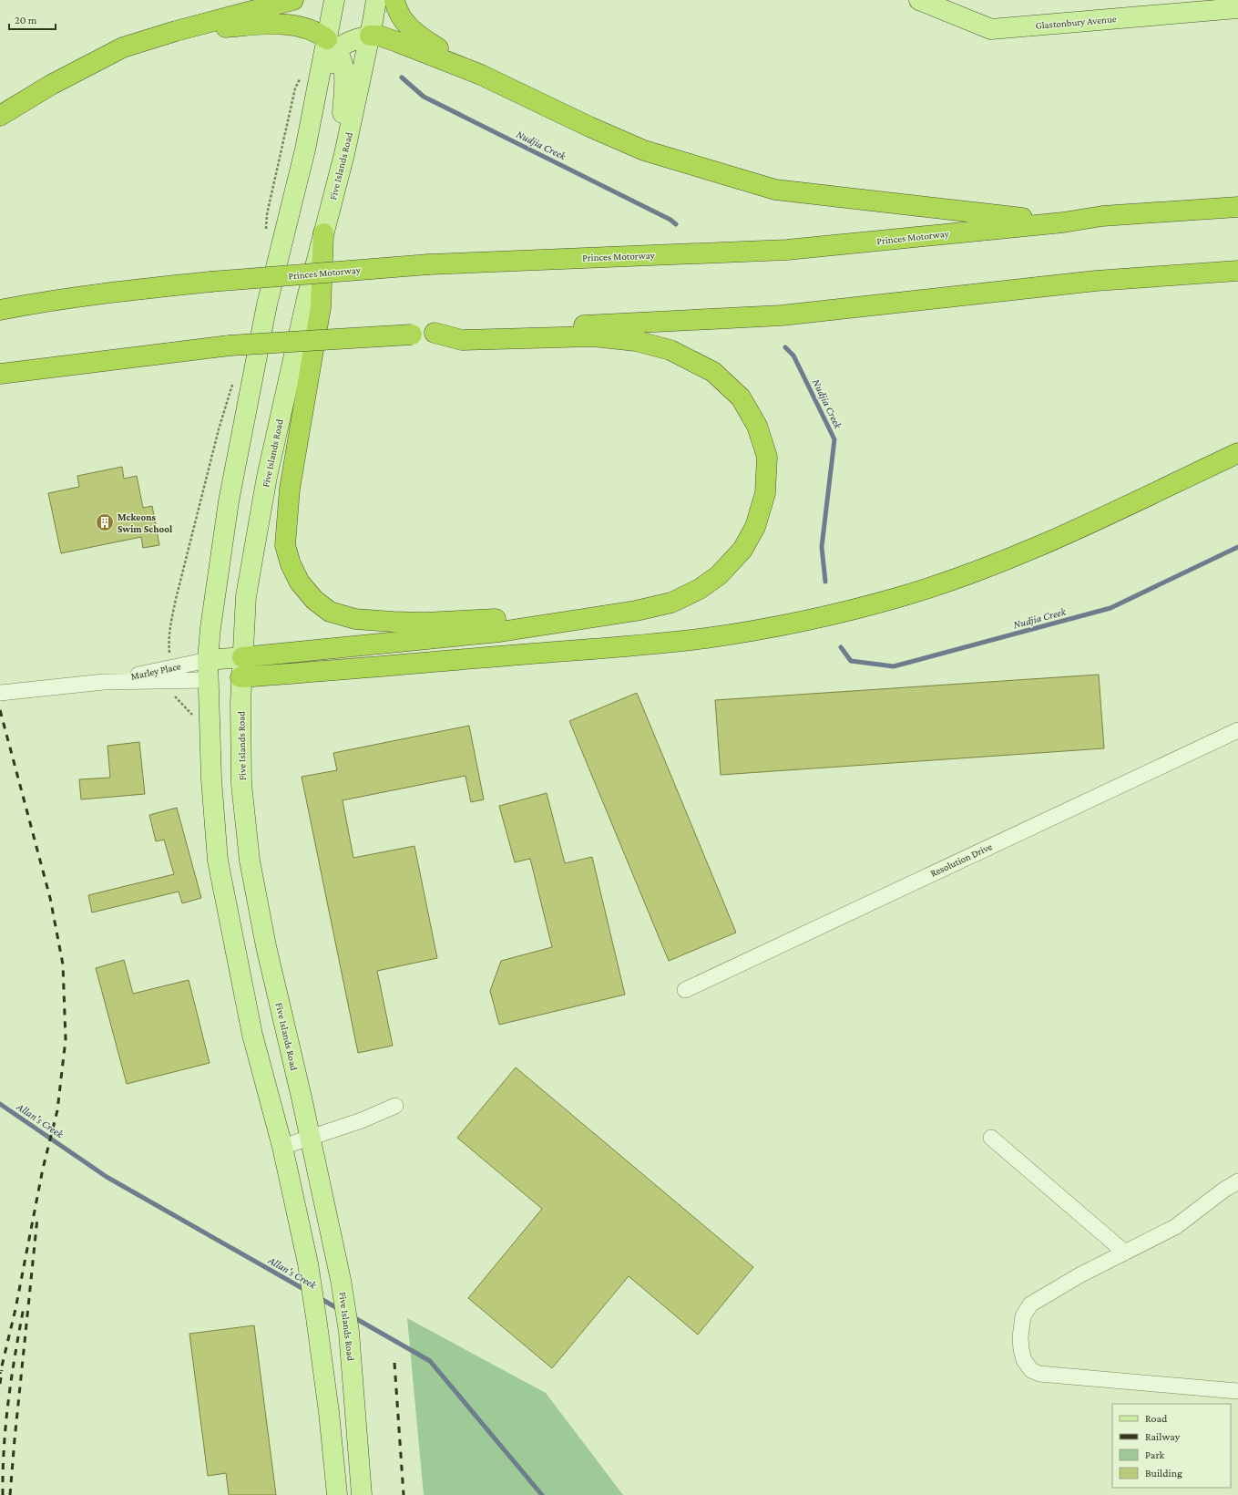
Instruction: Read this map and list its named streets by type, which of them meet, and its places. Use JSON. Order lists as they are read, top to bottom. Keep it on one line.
{"streets":{"highway":["Princes Motorway"],"main road":["Glastonbury Avenue","Five Islands Road"],"street":["Marley Place","Resolution Drive"]},"water":["Nudjia Creek","Allan's Creek"],"places":{"building":["Mckeons Swim School"]},"legend":["Road","Railway","Park","Building"],"scale_bar":"20 m"}
